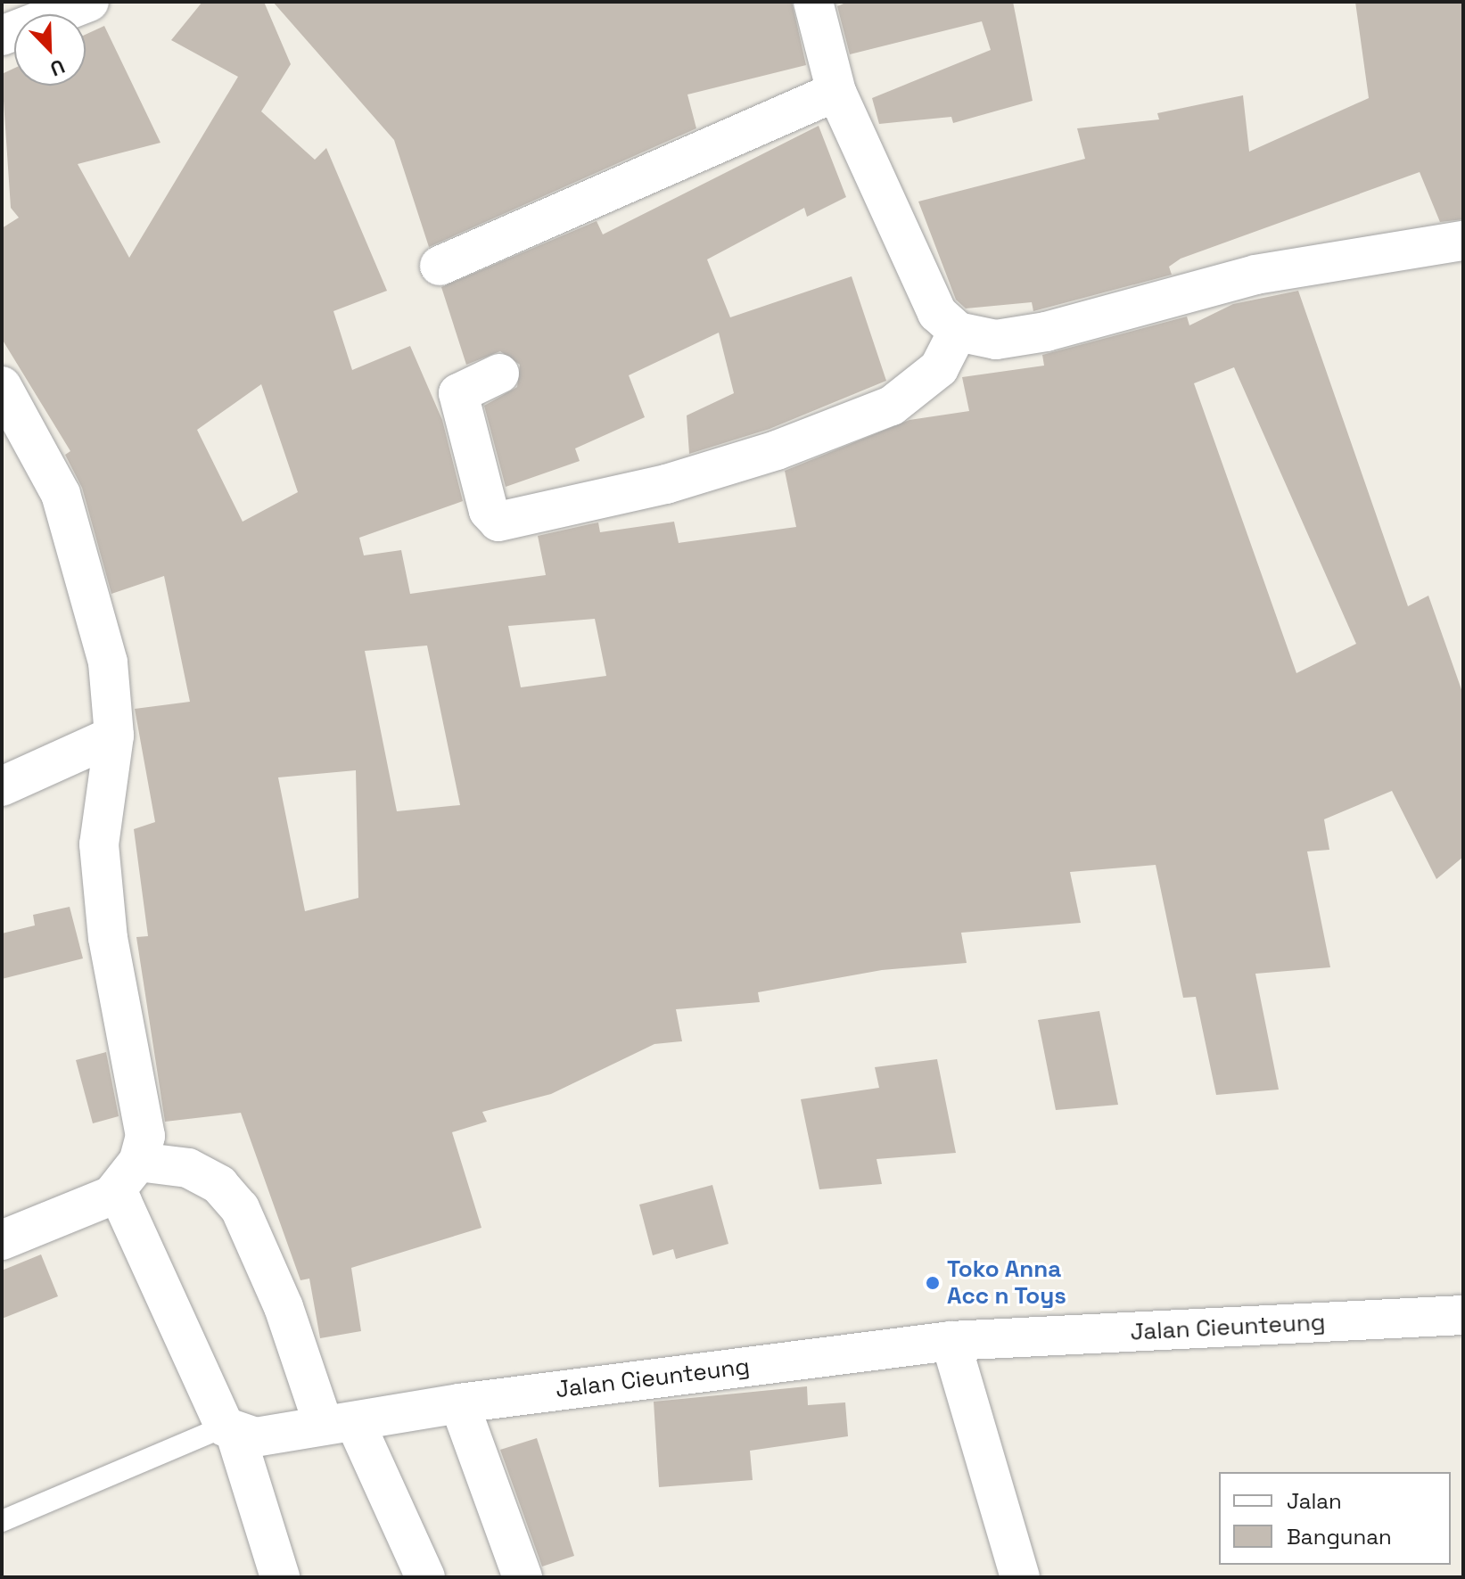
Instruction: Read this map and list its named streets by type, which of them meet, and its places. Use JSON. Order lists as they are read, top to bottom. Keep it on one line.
{"streets":{"street":["Jalan Cieunteung"]},"places":["Toko Anna Acc n Toys"],"legend":["Jalan","Bangunan"],"north":"bottom right"}
